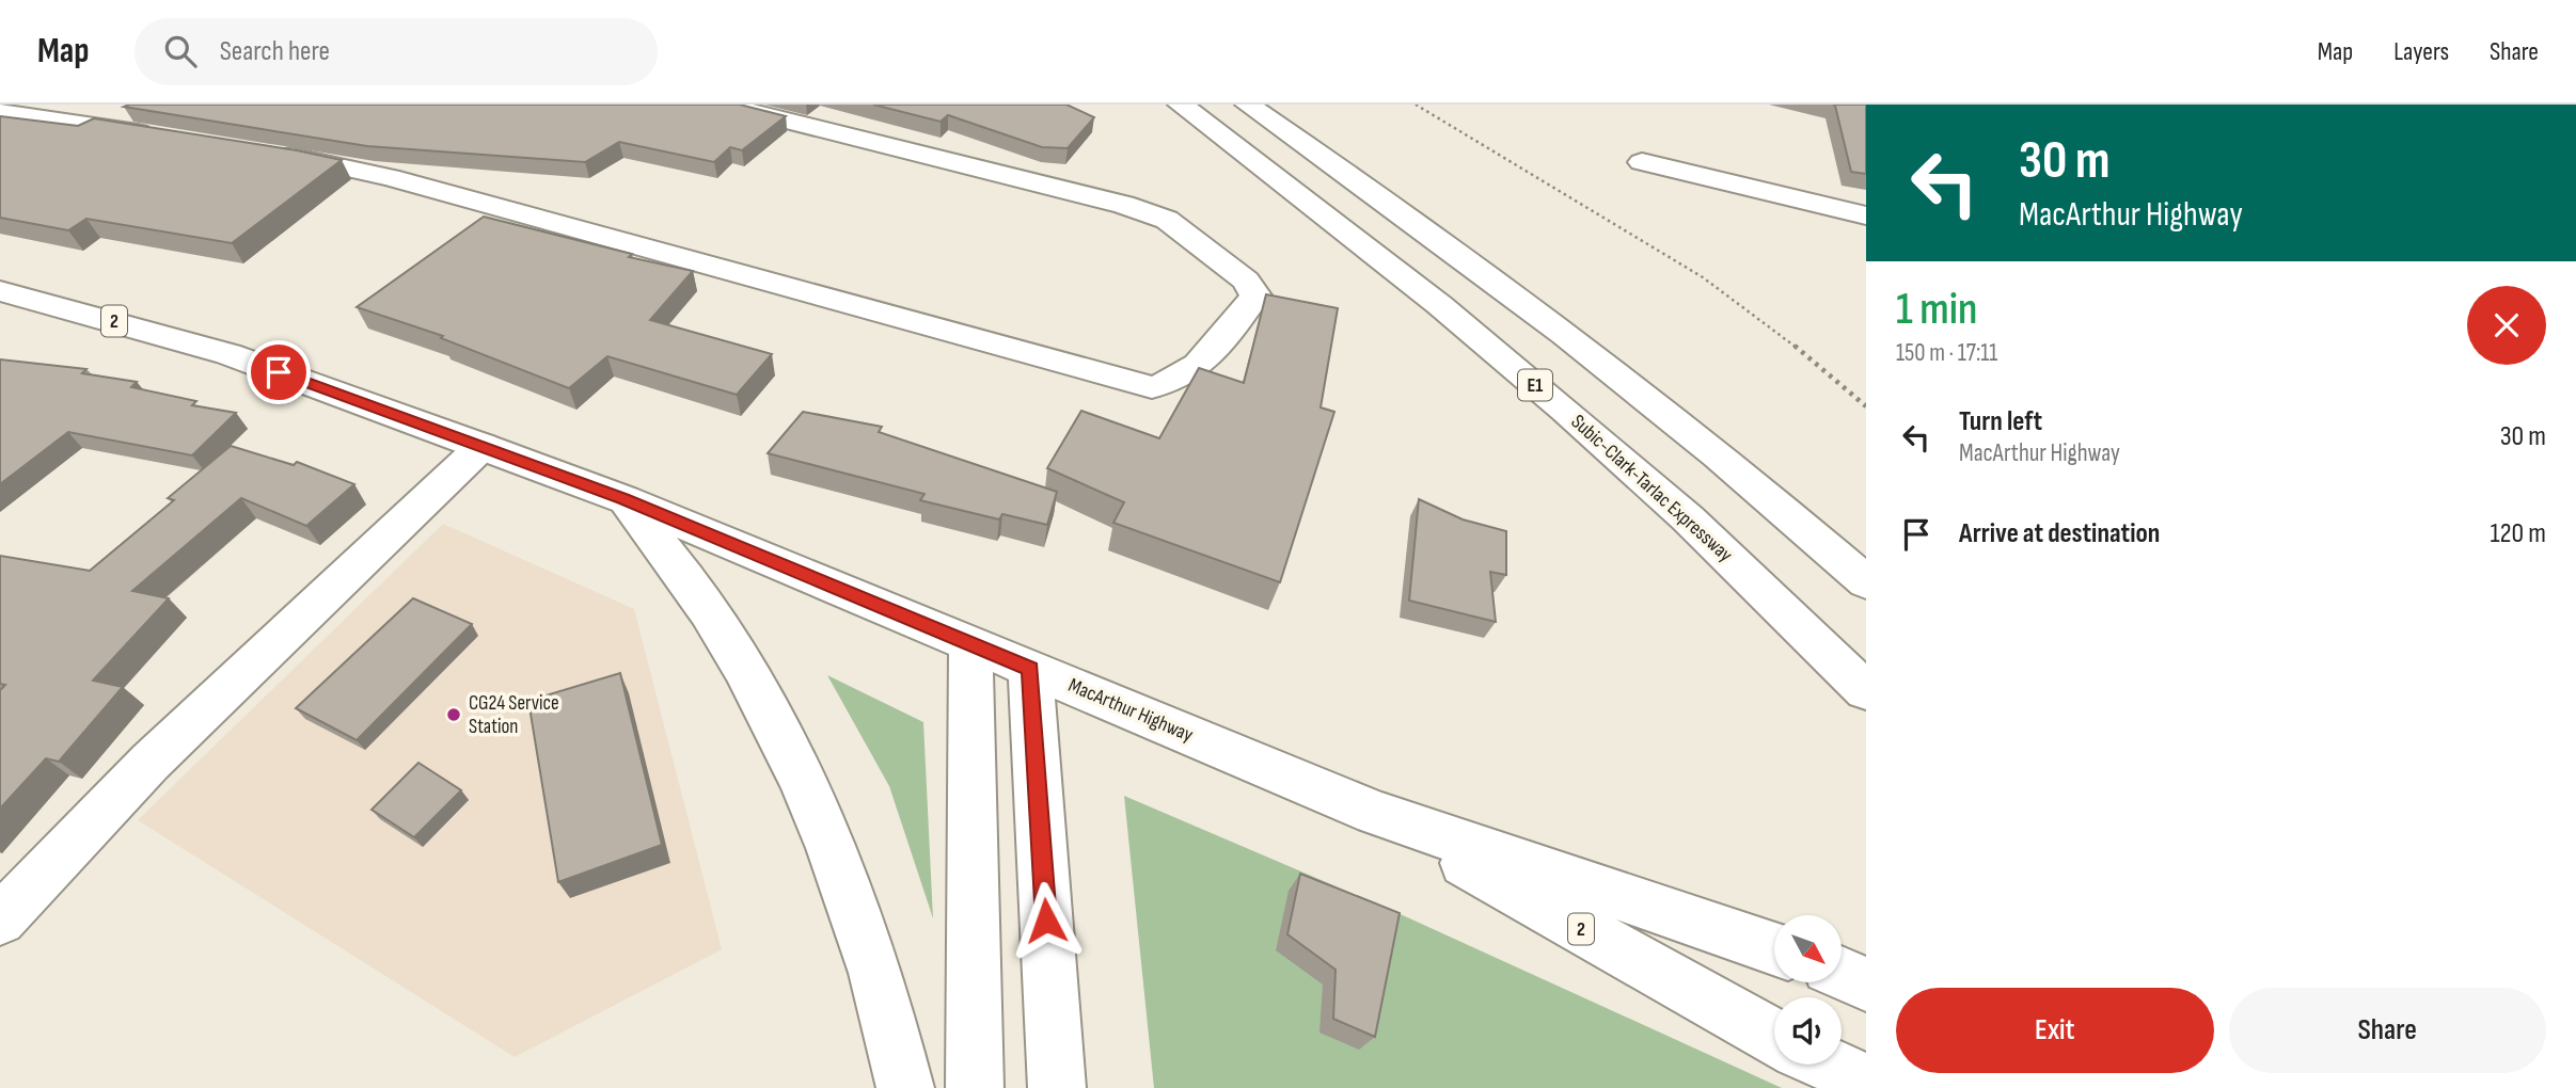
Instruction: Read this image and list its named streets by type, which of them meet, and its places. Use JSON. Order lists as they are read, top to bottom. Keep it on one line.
{"streets":{"main road":["2","E1","Subic-Clark-Tarlac Expressway","MacArthur Highway"]},"places":["CG24 Service Station"],"north":"bottom right","page":{"header":"Map","search":"Search here","nav":["Map","Layers","Share"],"turn":["30 m","MacArthur Highway"],"heading":["1 min","150 m · 17:11"],"list":[{"name":"Turn left","note":"MacArthur Highway","value":"30 m"},{"name":"Arrive at destination","value":"120 m"}],"buttons":["Exit","Share"]}}
